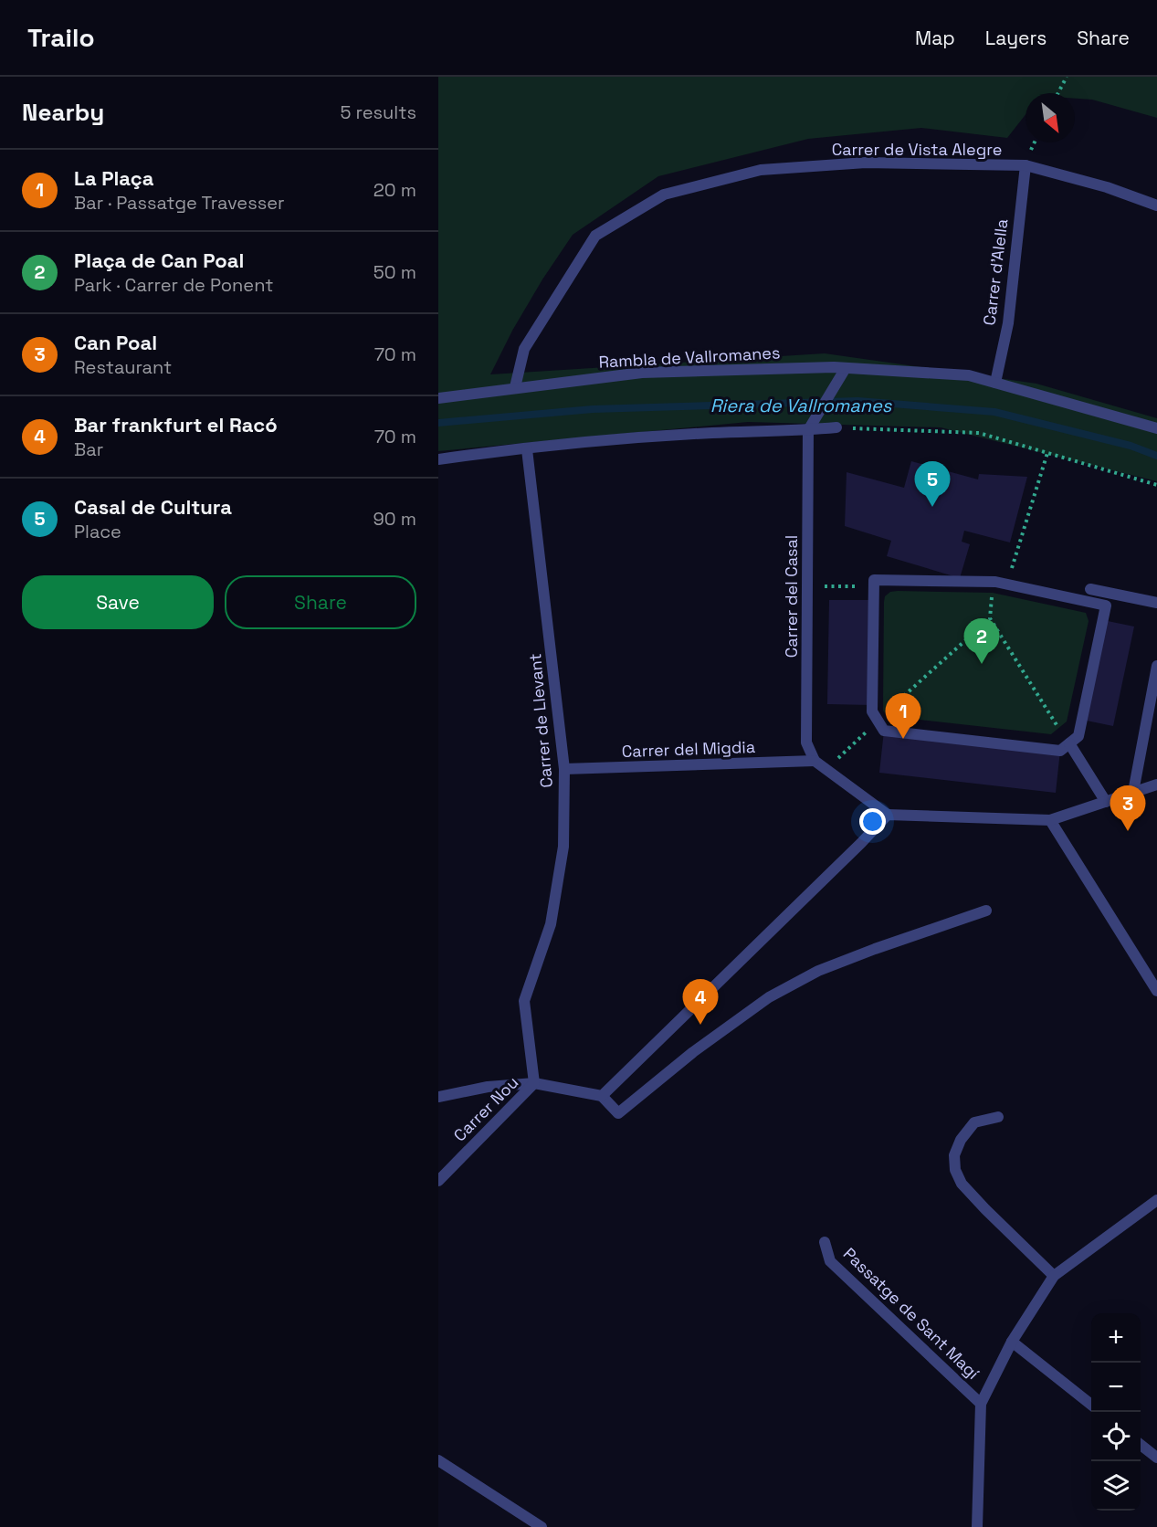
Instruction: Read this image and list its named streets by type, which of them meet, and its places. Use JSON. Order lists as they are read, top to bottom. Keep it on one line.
{"streets":{"street":["Carrer de Vista Alegre","Carrer d'Alella","Rambla de Vallromanes","Carrer del Casal","Carrer de Llevant","Carrer del Migdia","Carrer Nou","Passatge de Sant Magí"]},"crossings":[["Carrer de Vista Alegre","Carrer d'Alella"],["Carrer de Vista Alegre","Rambla de Vallromanes"],["Carrer d'Alella","Rambla de Vallromanes"],["Carrer del Casal","Carrer del Migdia"],["Carrer de Llevant","Carrer del Migdia"],["Carrer de Llevant","Carrer Nou"]],"water":["Riera de Vallromanes"],"north":"bottom right","page":{"header":"Trailo","nav":["Map","Layers","Share"],"heading":["Nearby","5 results"],"list":[{"mark":"1","name":"La Plaça","note":"Bar · Passatge Travesser","value":"20 m"},{"mark":"2","name":"Plaça de Can Poal","note":"Park · Carrer de Ponent","value":"50 m"},{"mark":"3","name":"Can Poal","note":"Restaurant","value":"70 m"},{"mark":"4","name":"Bar frankfurt el Racó","note":"Bar","value":"70 m"},{"mark":"5","name":"Casal de Cultura","note":"Place","value":"90 m"}],"pins":["5","2","1","3","4"],"buttons":["Save","Share"],"map_buttons":["+","−"]}}
